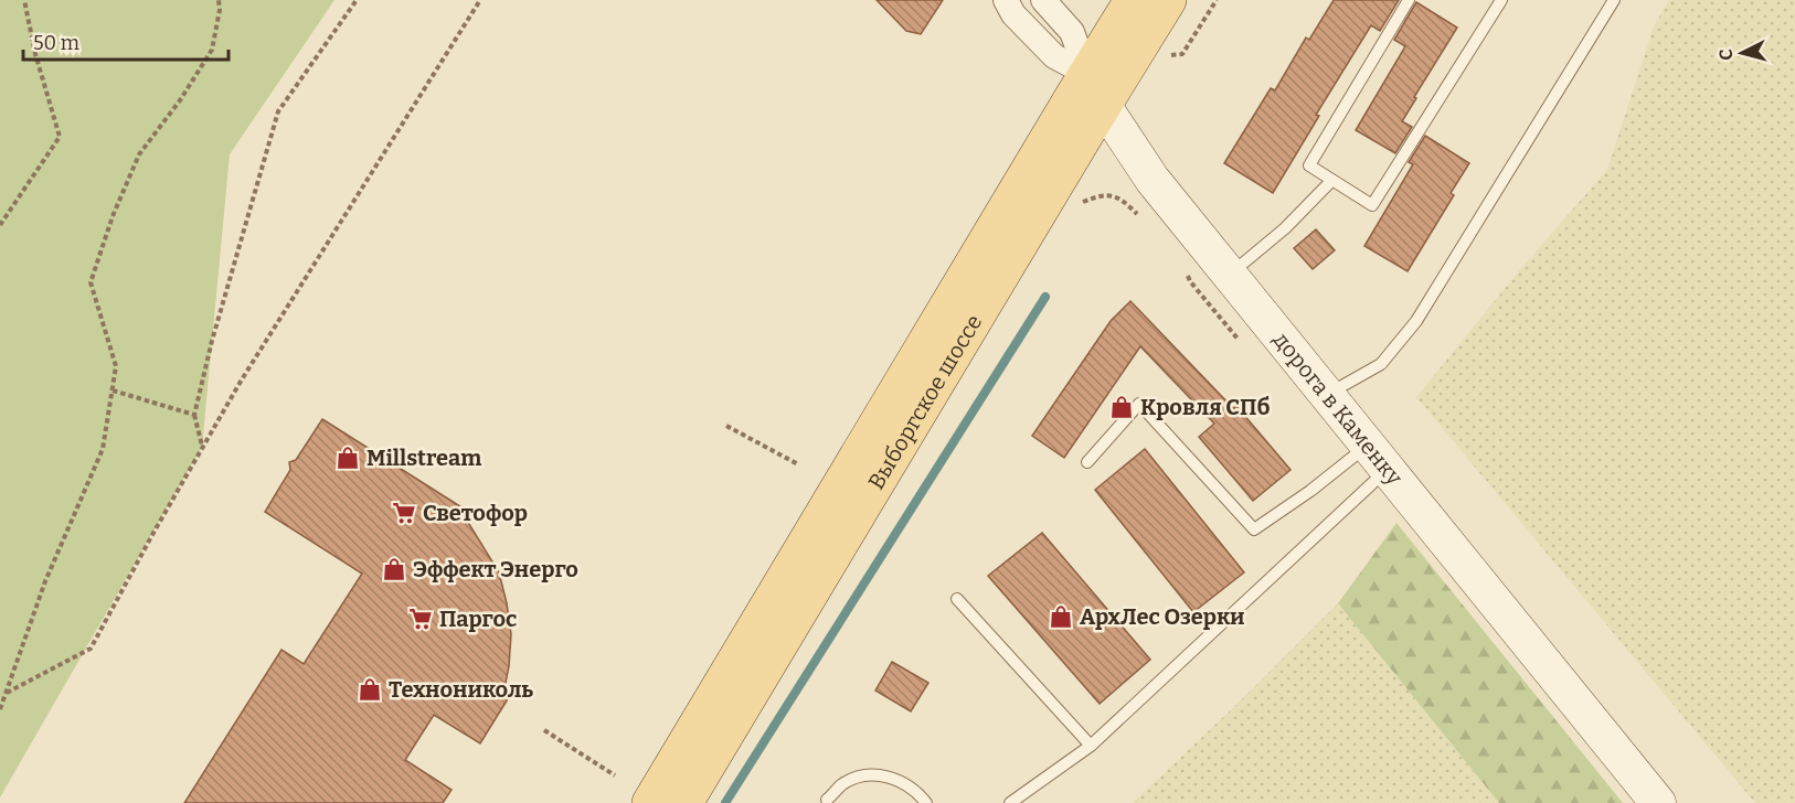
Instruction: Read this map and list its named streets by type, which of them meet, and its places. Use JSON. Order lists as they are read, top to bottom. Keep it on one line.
{"streets":{"main road":["Выборгское шоссе"],"street":["дорога в Каменку"]},"crossings":[["Выборгское шоссе","дорога в Каменку"]],"places":{"shop":["Кровля СПб","Millstream","Эффект Энерго","АрхЛес Озерки","Технониколь"],"supermarket":["Светофор","Паргос"]},"scale_bar":"50 m","north":"left"}
